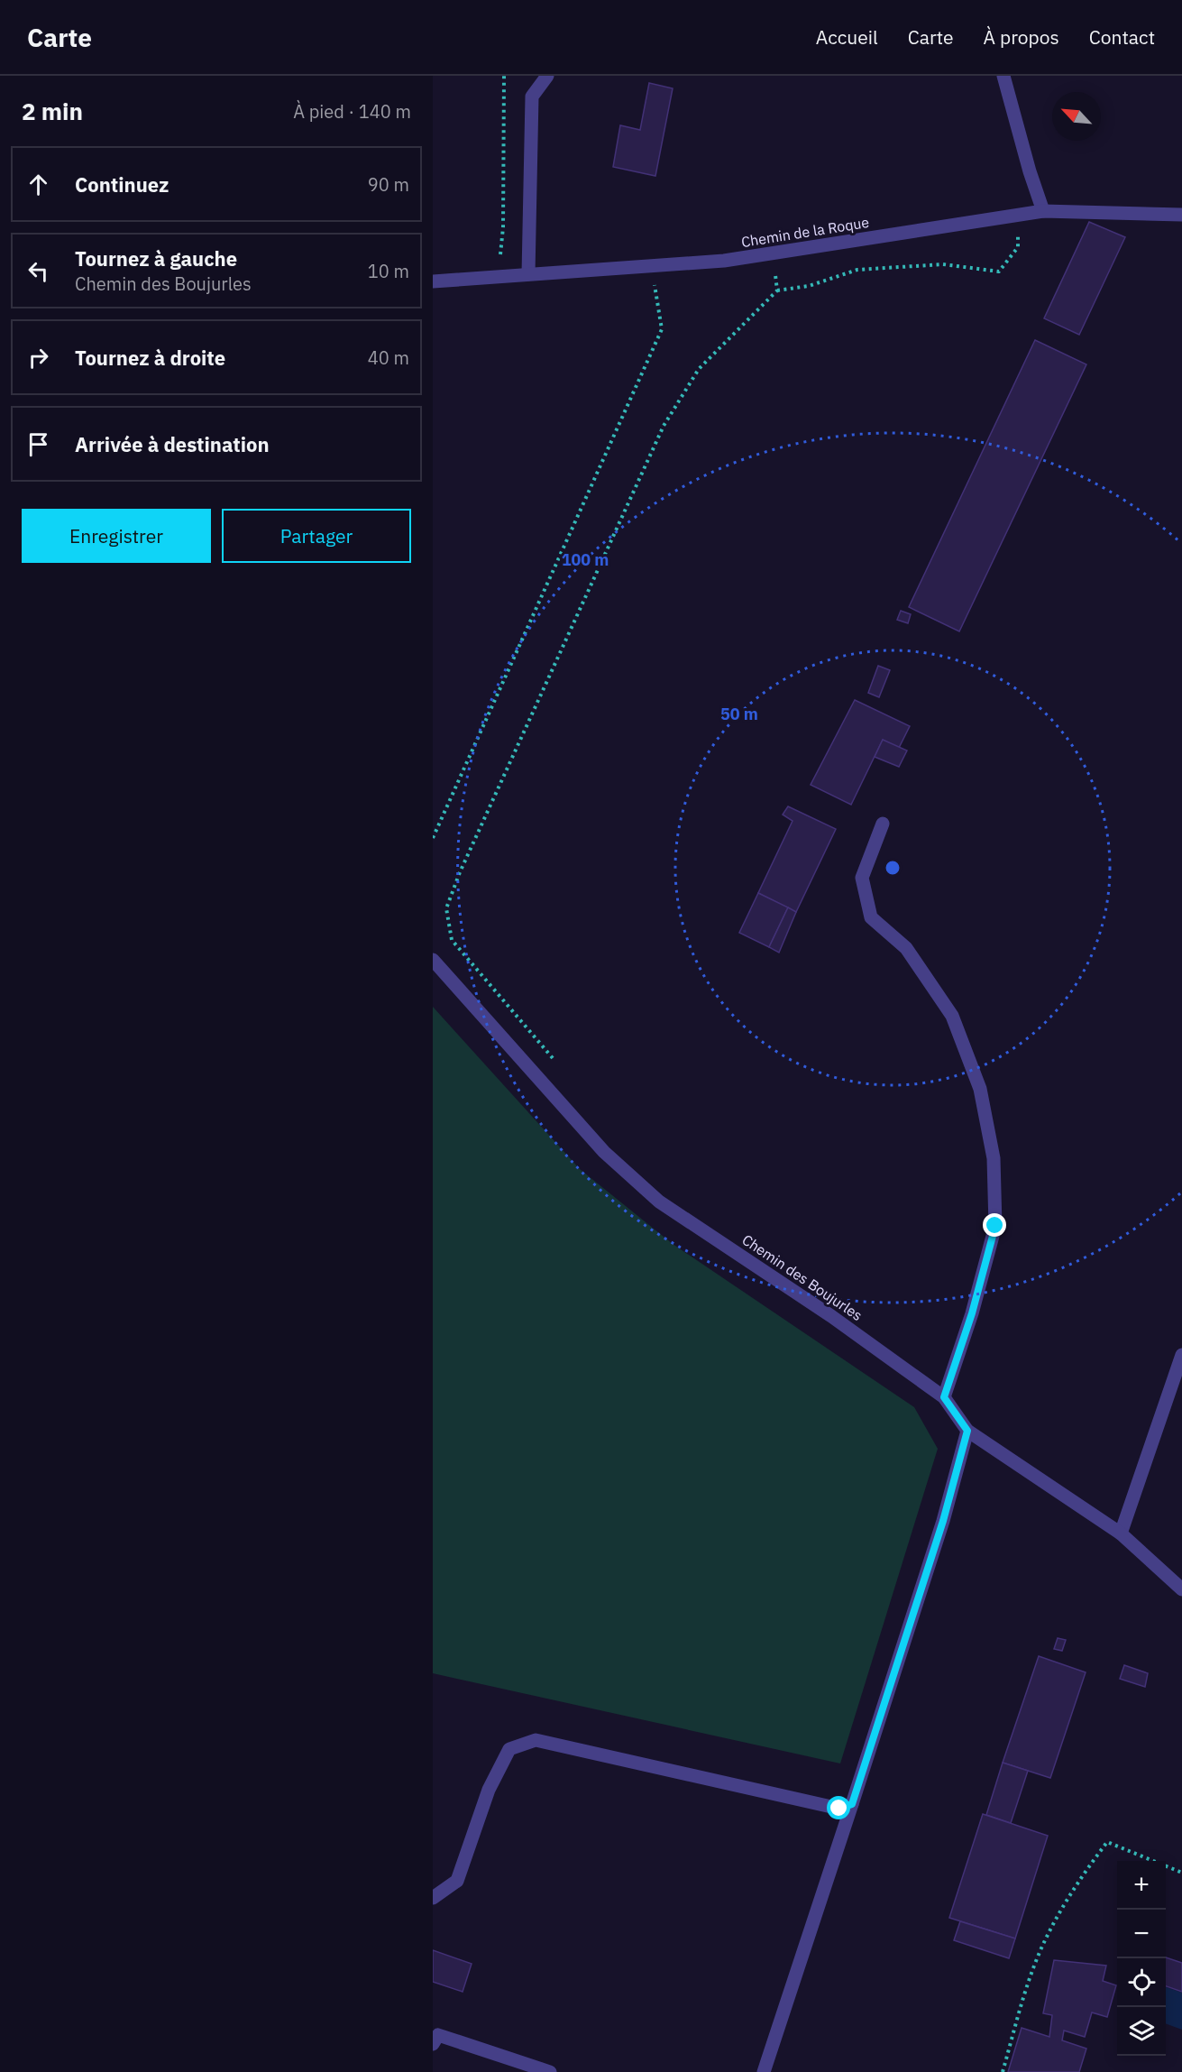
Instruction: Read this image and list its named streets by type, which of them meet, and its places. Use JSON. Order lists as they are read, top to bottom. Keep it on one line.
{"streets":{"street":["Chemin de la Roque","Chemin des Boujurles"]},"north":"top left","page":{"header":"Carte","nav":["Accueil","Carte","À propos","Contact"],"heading":["2 min","À pied · 140 m"],"list":[["Continuez","90 m"],["Tournez à gauche","Chemin des Boujurles","10 m"],["Tournez à droite","40 m"],"Arrivée à destination"],"buttons":["Enregistrer","Partager"],"map_buttons":["+","−"]},"rings":["100 m","50 m"]}
